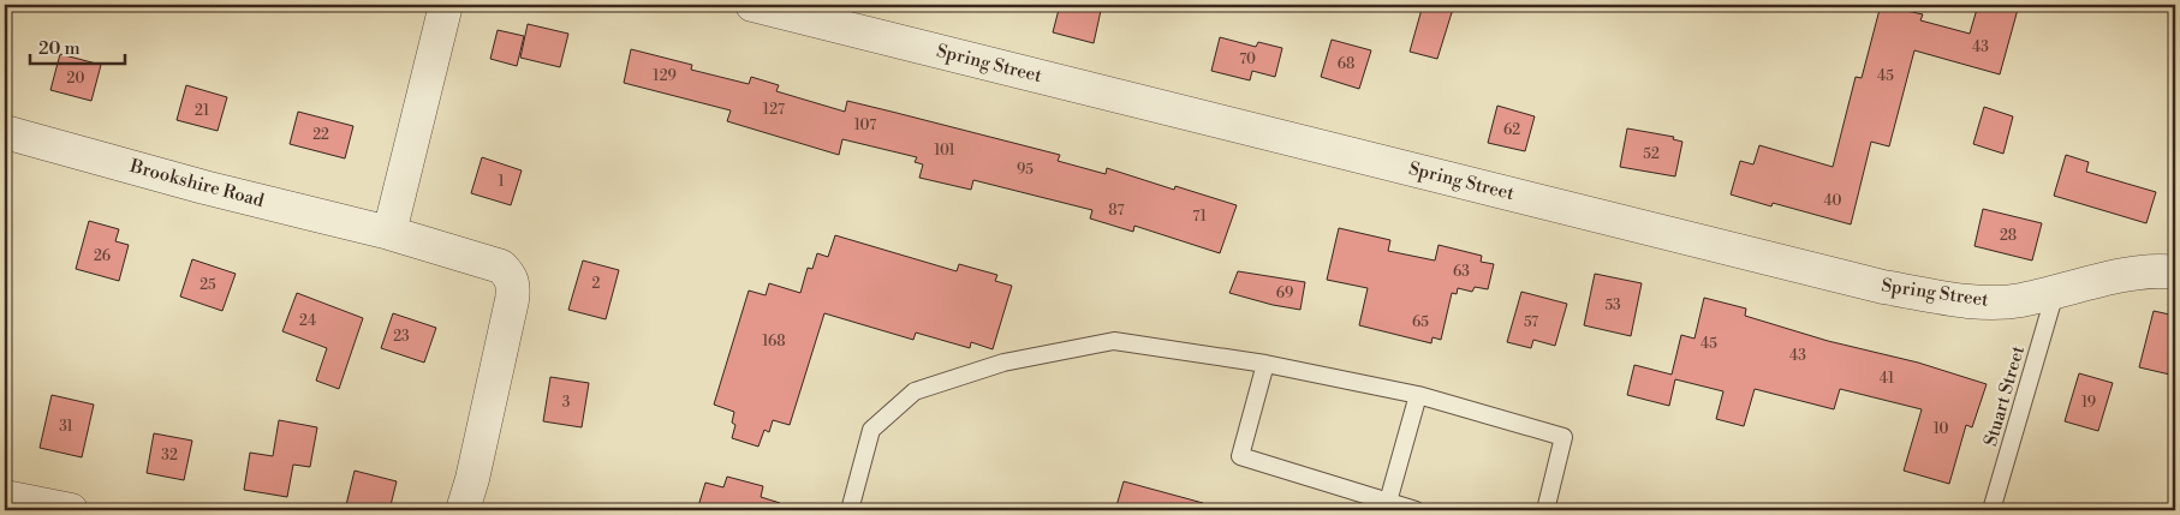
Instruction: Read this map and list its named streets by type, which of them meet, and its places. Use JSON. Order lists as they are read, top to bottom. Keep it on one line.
{"streets":{"street":["Spring Street","Brookshire Road"],"lane":["Stuart Street"]},"crossings":[["Spring Street","Stuart Street"]],"house_numbers":["43","70","68","129","45","20","127","21","107","62","22","101","52","95","1","40","87","71","28","26","63","2","25","69","53","24","65","57","23","168","45","43","41","3","19","31","10","32"],"scale_bar":"20 m"}
